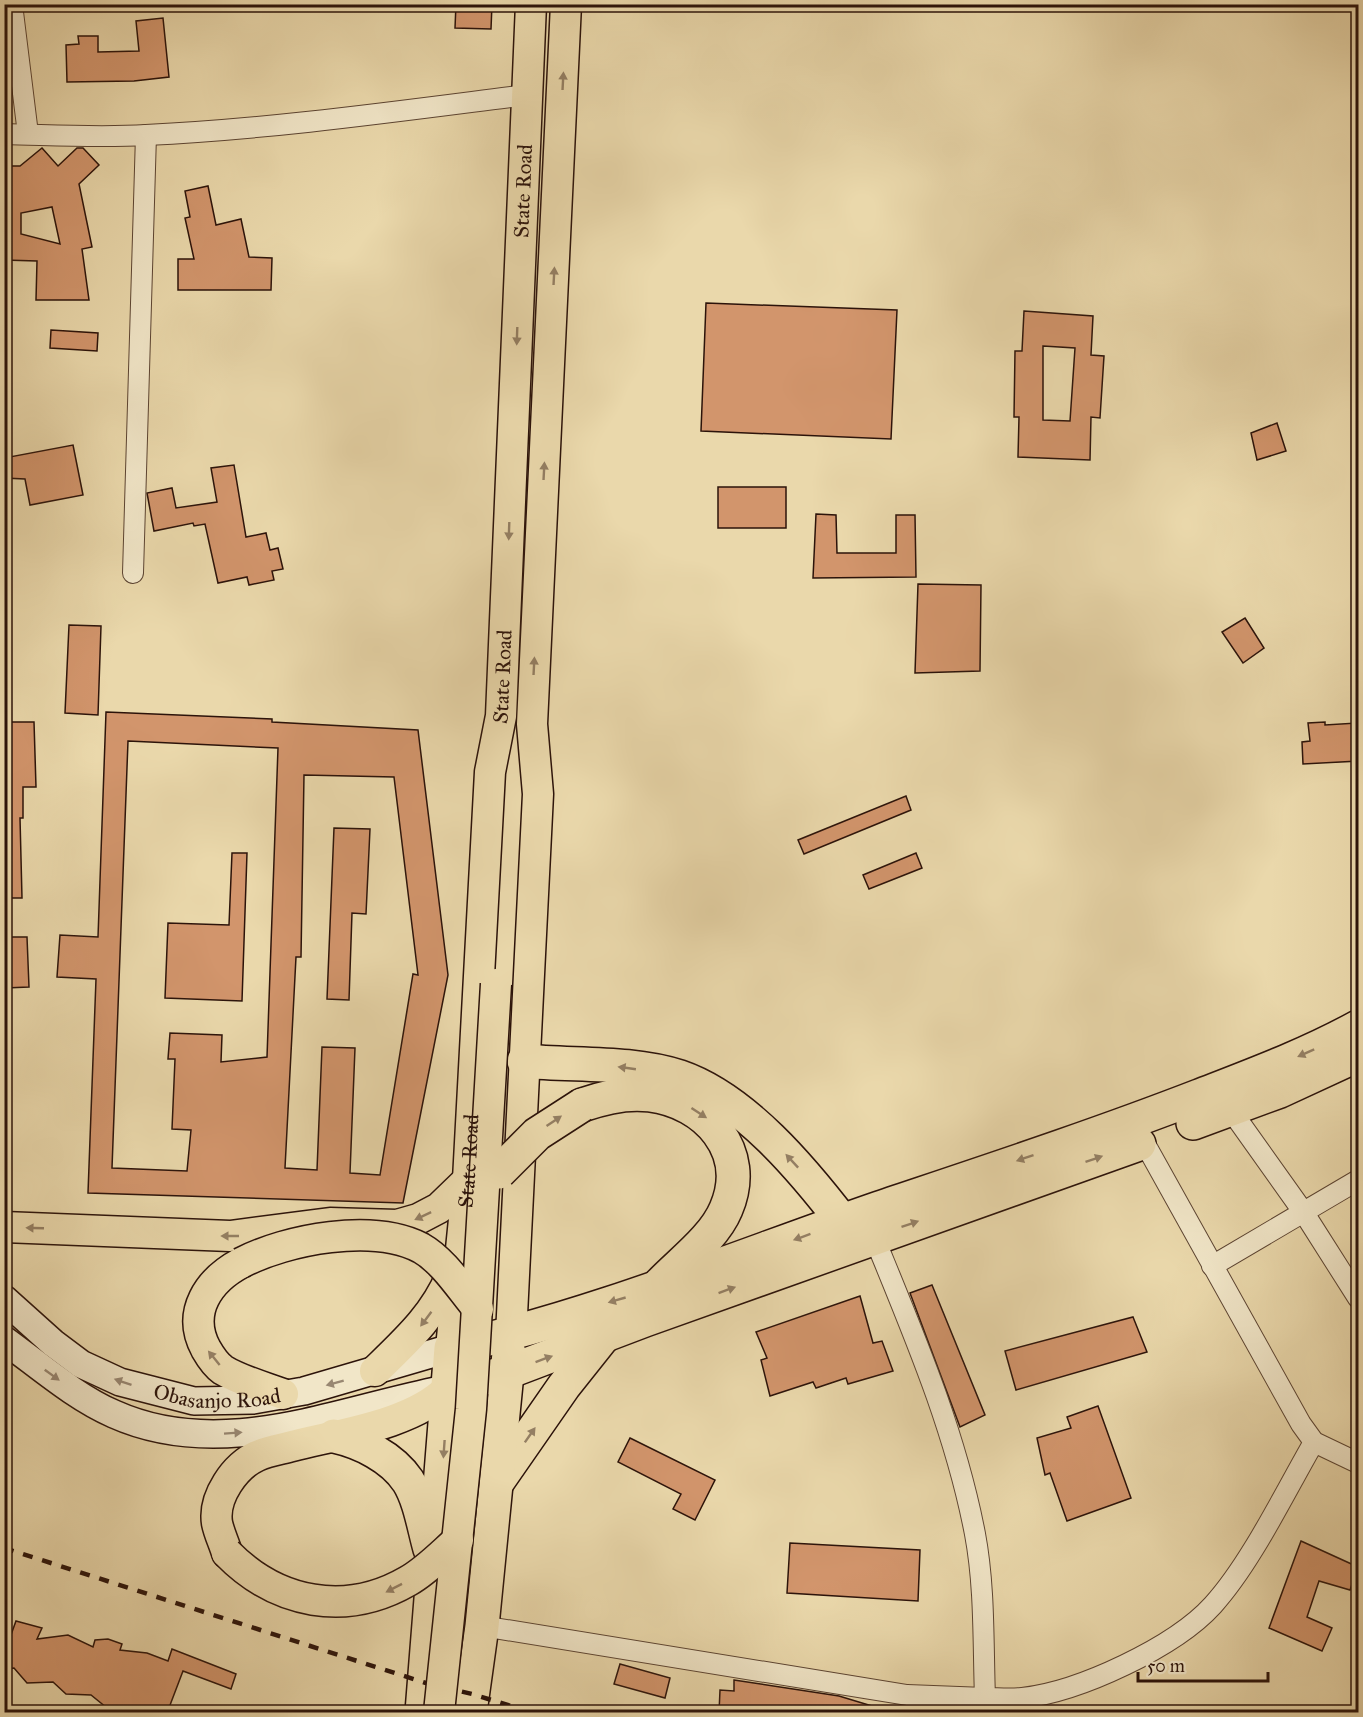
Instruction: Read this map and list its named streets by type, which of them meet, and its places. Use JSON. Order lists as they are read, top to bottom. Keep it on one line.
{"streets":{"main road":["State Road","Obasanjo Road"]},"crossings":[["State Road","Obasanjo Road"]],"scale_bar":"50 m"}
